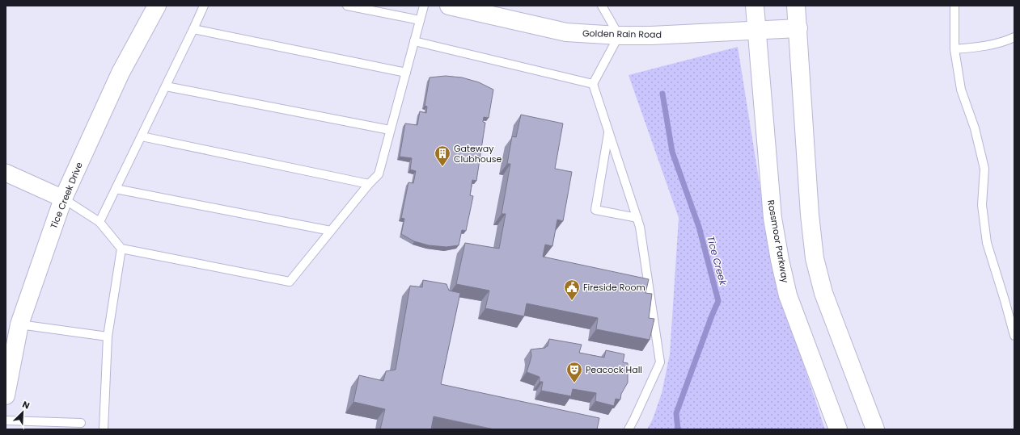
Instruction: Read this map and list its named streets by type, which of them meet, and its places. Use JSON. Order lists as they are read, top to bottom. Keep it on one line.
{"streets":{"street":["Golden Rain Road","Tice Creek Drive","Rossmoor Parkway"]},"crossings":[["Golden Rain Road","Rossmoor Parkway"]],"water":["Tice Creek"],"places":{"building":["Gateway Clubhouse"],"public building":["Fireside Room"],"theatre":["Peacock Hall"]},"north":"top right"}
